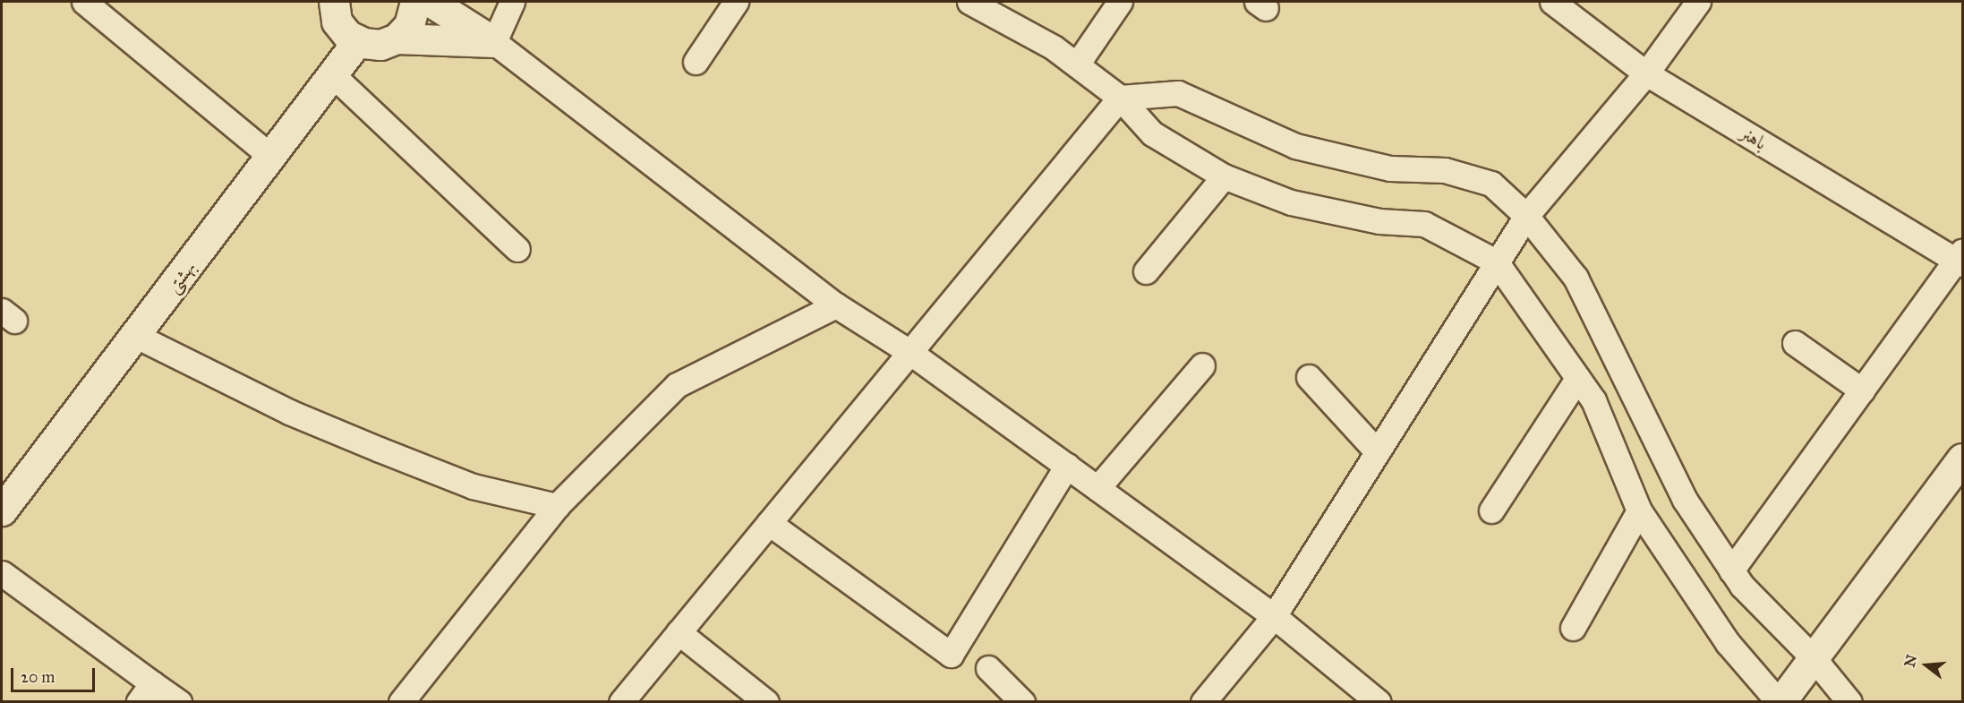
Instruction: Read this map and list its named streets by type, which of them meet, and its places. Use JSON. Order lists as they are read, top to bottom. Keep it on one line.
{"streets":{"street":["باهنر","بهشتی"]},"scale_bar":"20 m","north":"left"}
